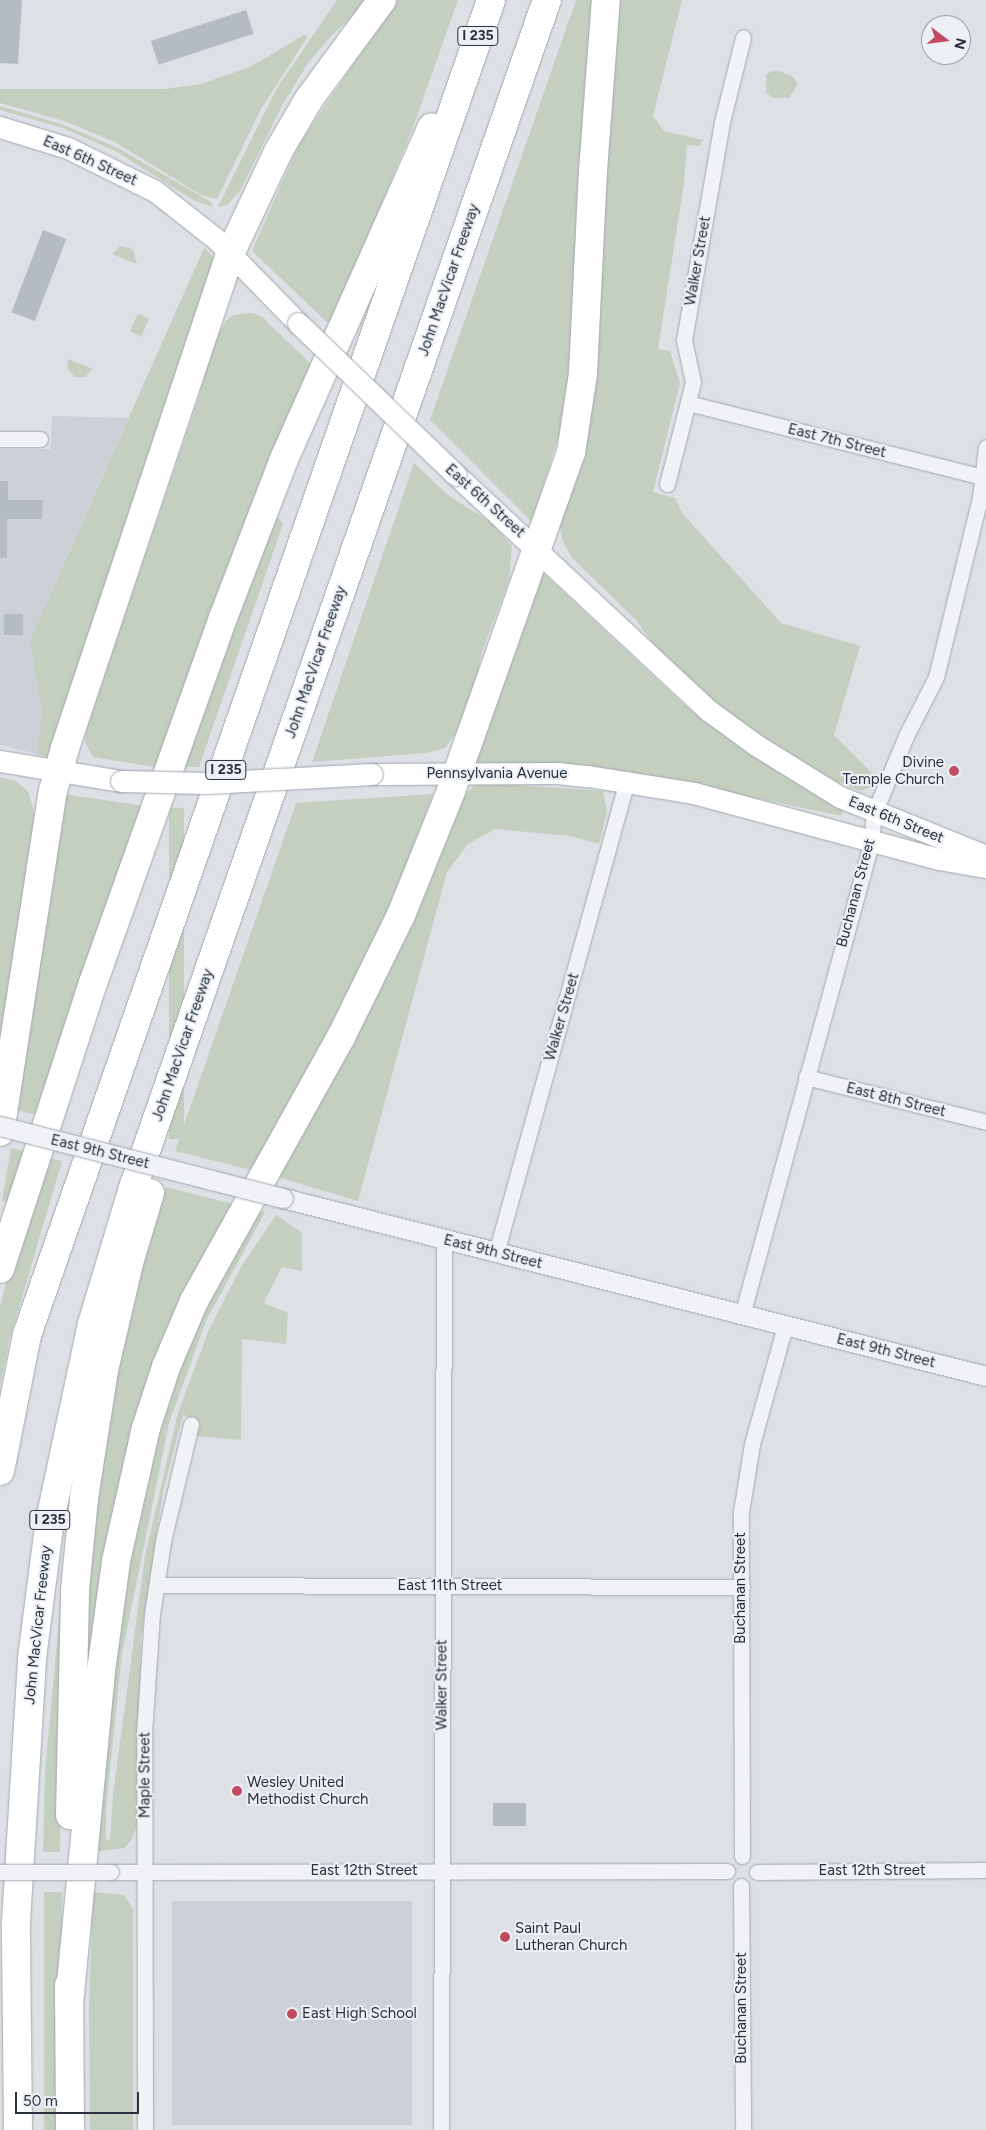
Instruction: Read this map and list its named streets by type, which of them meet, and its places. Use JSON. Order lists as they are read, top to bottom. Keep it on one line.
{"streets":{"highway":["I 235","John MacVicar Freeway"],"main road":["East 6th Street","Pennsylvania Avenue"],"street":["Walker Street","East 7th Street","Buchanan Street","East 8th Street","East 9th Street","East 11th Street","Maple Street","East 12th Street"]},"crossings":[["East 6th Street","Buchanan Street"],["Walker Street","East 7th Street"],["Walker Street","Pennsylvania Avenue"],["Walker Street","East 9th Street"],["Walker Street","East 11th Street"],["Walker Street","East 12th Street"],["East 7th Street","Buchanan Street"],["Pennsylvania Avenue","Buchanan Street"],["Buchanan Street","East 8th Street"],["Buchanan Street","East 9th Street"],["Buchanan Street","East 11th Street"],["Buchanan Street","East 12th Street"],["East 11th Street","Maple Street"],["Maple Street","East 12th Street"]],"places":["Divine Temple Church","Wesley United Methodist Church","Saint Paul Lutheran Church","East High School"],"scale_bar":"50 m","north":"right"}
